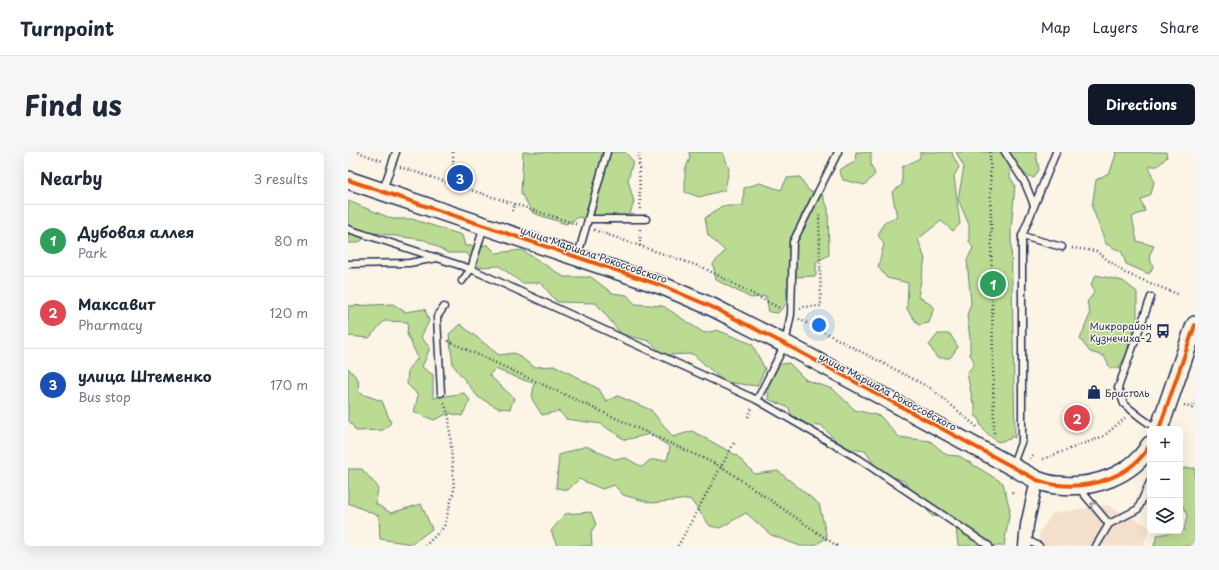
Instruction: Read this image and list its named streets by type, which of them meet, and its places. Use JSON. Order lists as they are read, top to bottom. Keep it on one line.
{"streets":{"street":["улица Маршала Рокоссовского"]},"places":{"bus stop":["Микрорайон Кузнечиха-2"],"shop":["Бристоль"]},"page":{"header":"Turnpoint","nav":["Map","Layers","Share"],"title":"Find us","buttons":"Directions","heading":["Nearby","3 results"],"pins":["3","1","2"],"list":[{"mark":"1","name":"Дубовая аллея","note":"Park","value":"80 m"},{"mark":"2","name":"Максавит","note":"Pharmacy","value":"120 m"},{"mark":"3","name":"улица Штеменко","note":"Bus stop","value":"170 m"}],"map_buttons":["+","−"]}}
